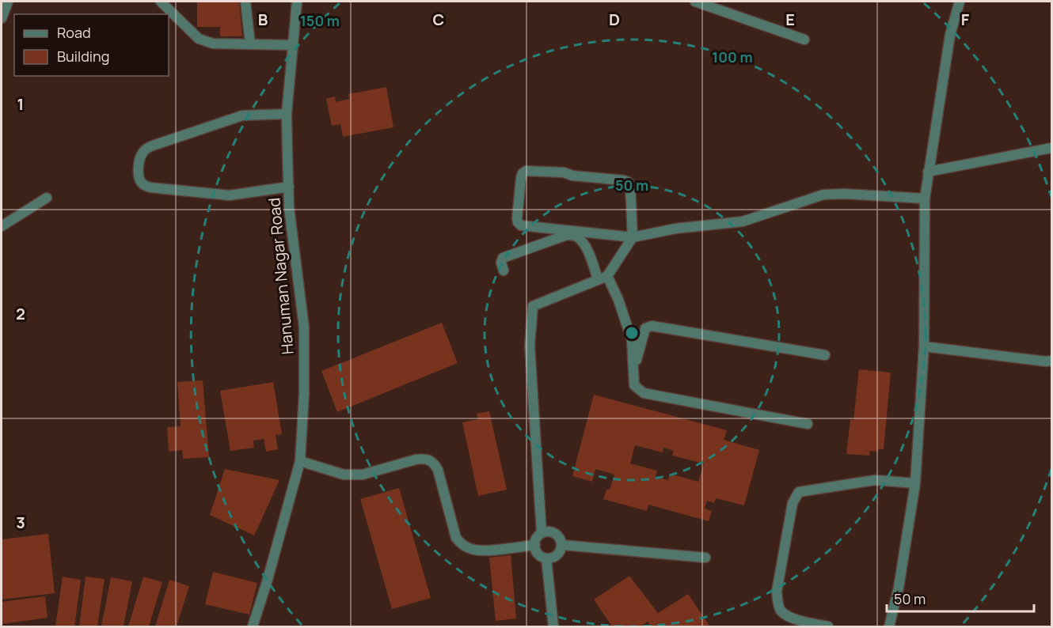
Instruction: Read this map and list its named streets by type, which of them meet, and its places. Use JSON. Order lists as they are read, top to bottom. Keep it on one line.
{"streets":{"street":["Hanuman Nagar Road"]},"legend":["Road","Building"],"scale_bar":"50 m","grid":{"columns":["B","C","D","E","F"],"rows":["1","2","3"]},"rings":["150 m","100 m","50 m"]}
